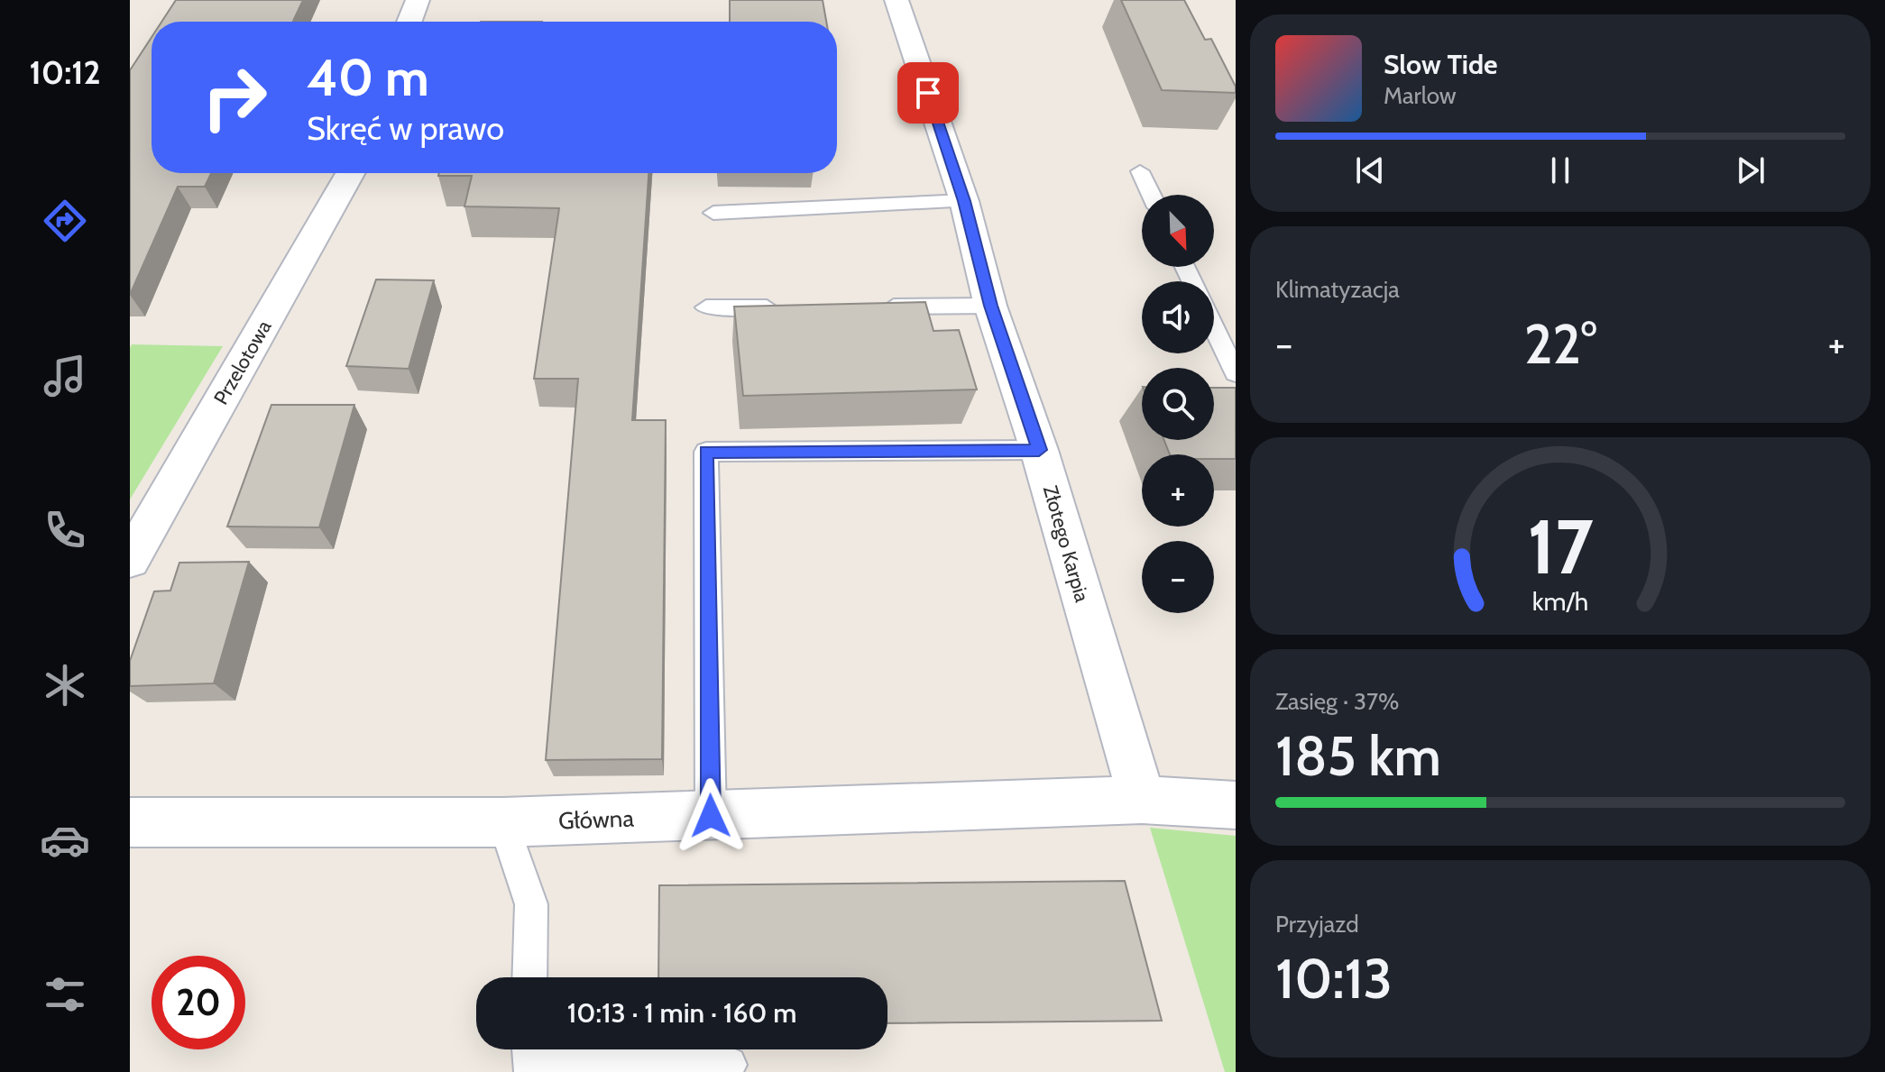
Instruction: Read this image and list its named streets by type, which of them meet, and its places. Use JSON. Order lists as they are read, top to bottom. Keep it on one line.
{"streets":{"street":["Przelotowa","Złotego Karpia","Główna"]},"crossings":[["Złotego Karpia","Główna"]],"north":"bottom right","page":{"tabs":"10:12","turn":["40 m","Skręć w prawo"],"song":["Slow Tide","Marlow"],"map_buttons":["+","−"],"tile":["Klimatyzacja",["Zasięg · 37%","185 km"],["Przyjazd","10:13"]],"heat":["−","22°","+"],"limit":"20","trip":"10:13 · 1 min · 160 m","gauge":["17","km/h"]}}
